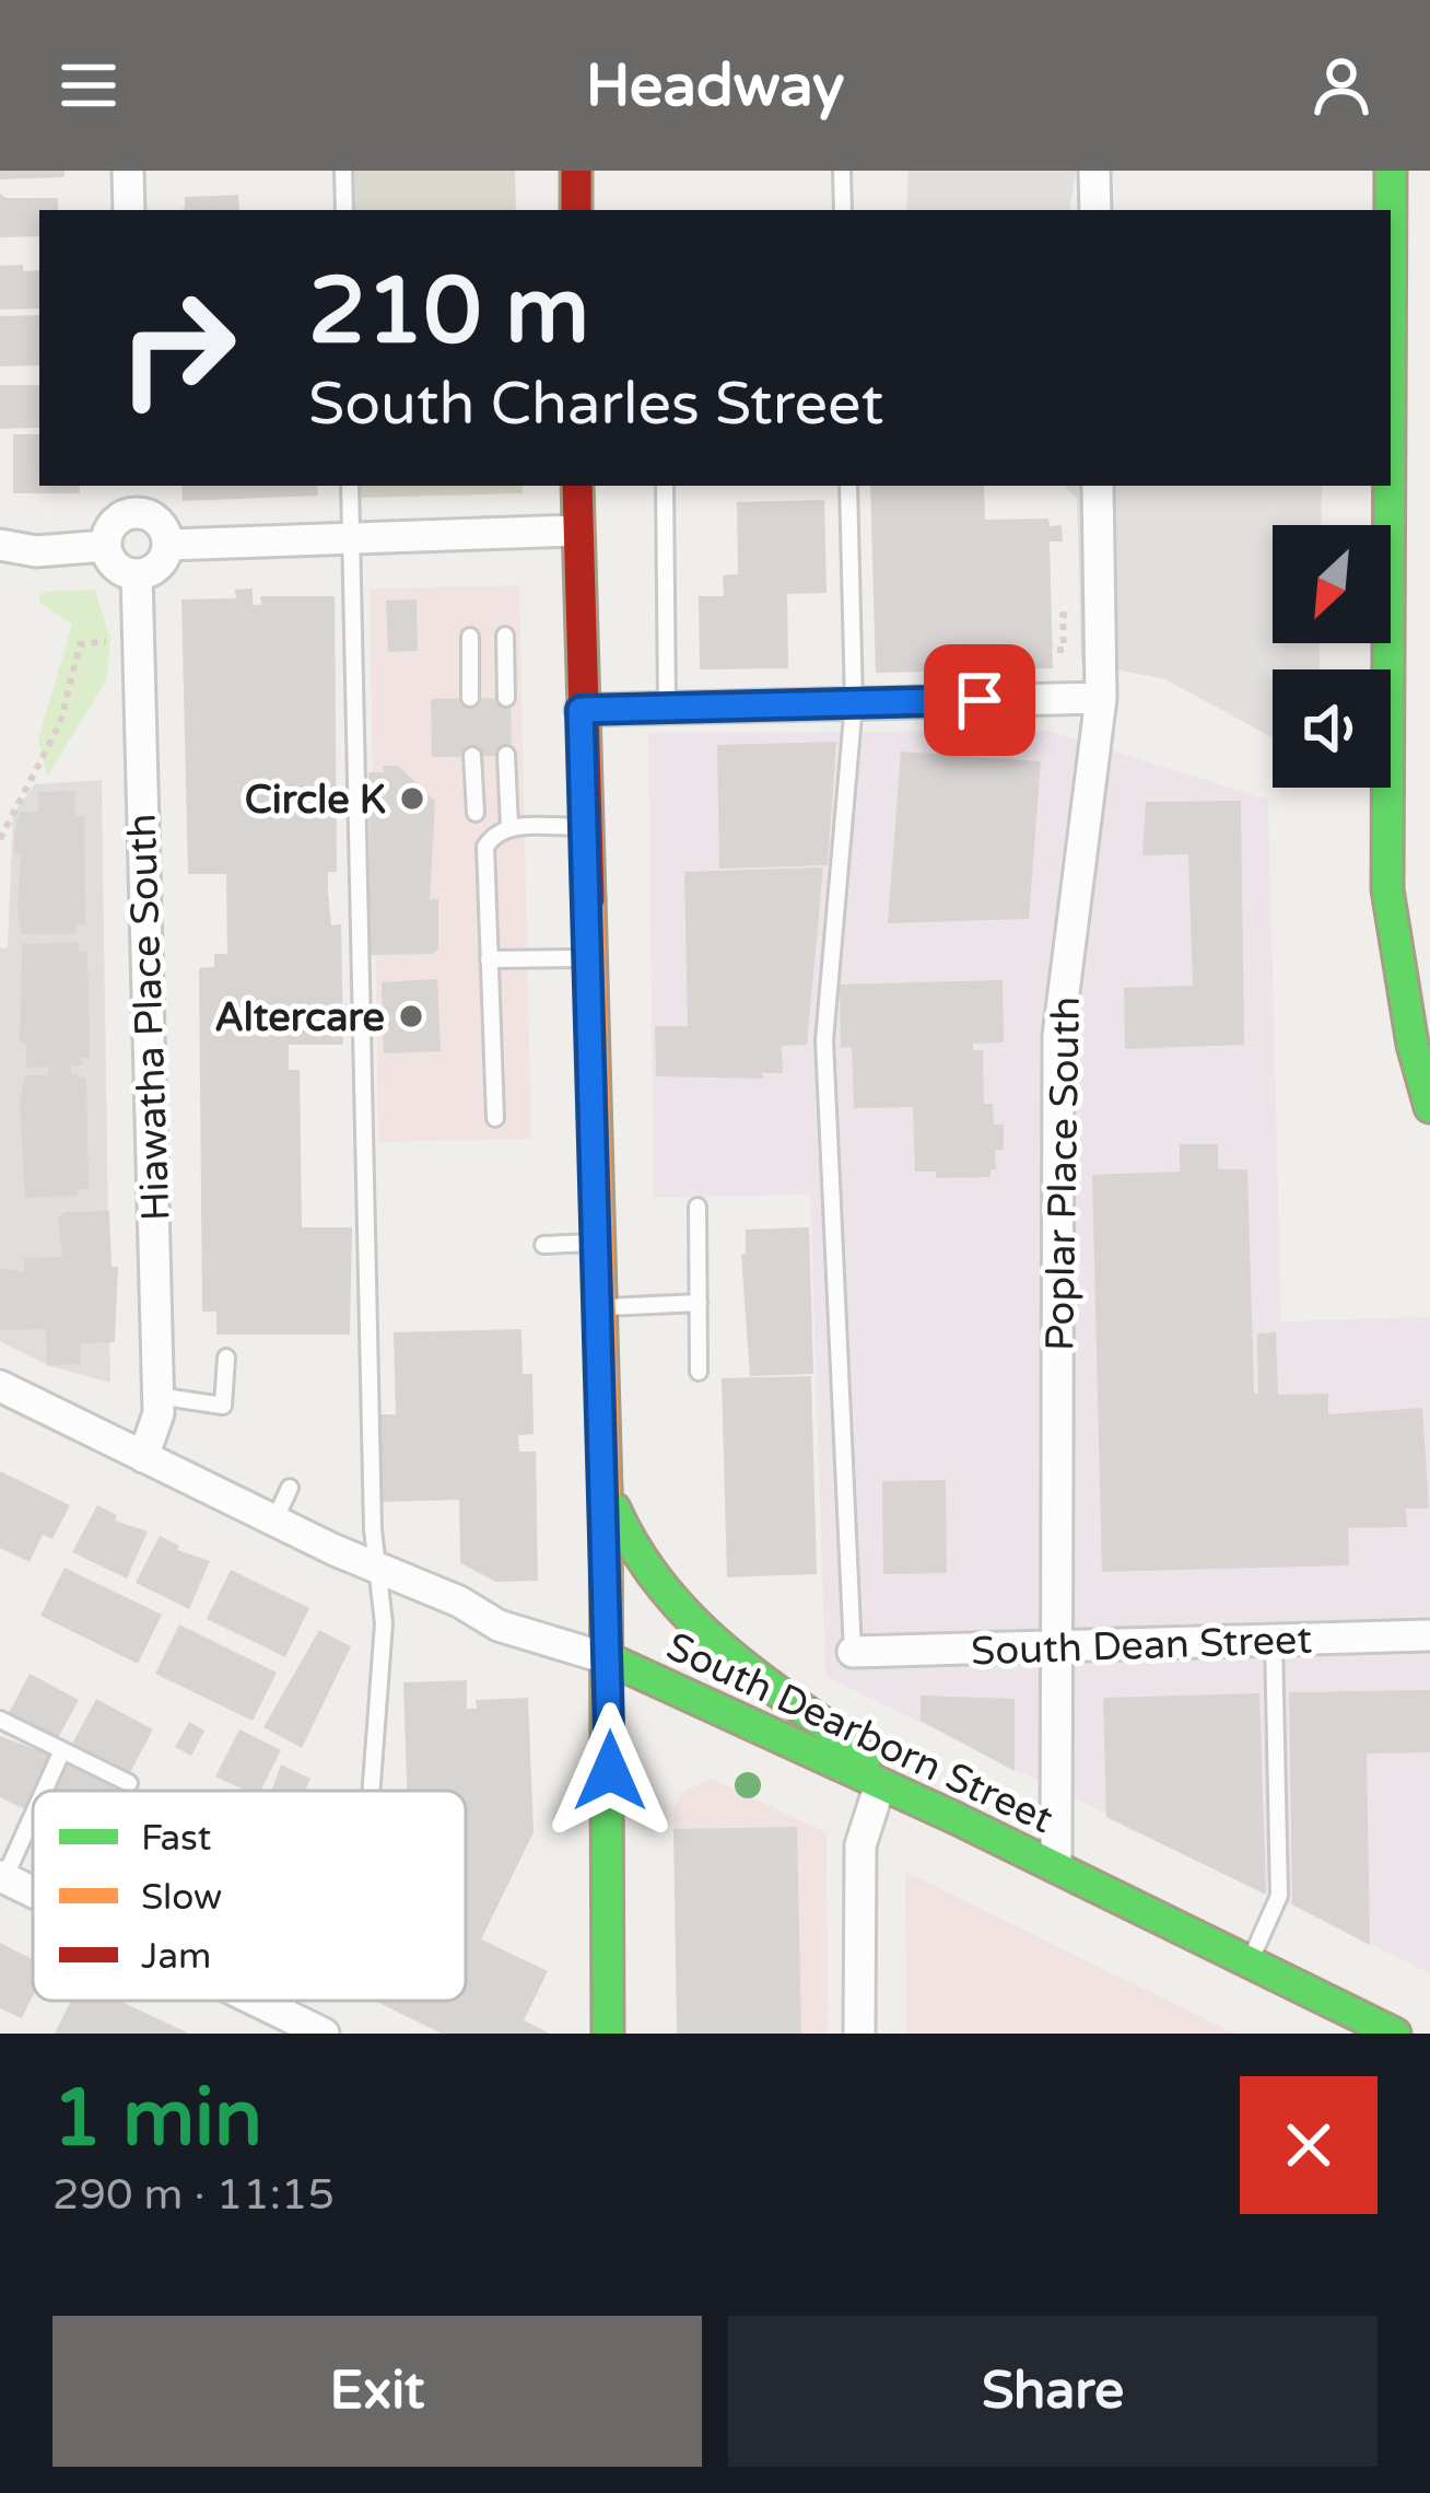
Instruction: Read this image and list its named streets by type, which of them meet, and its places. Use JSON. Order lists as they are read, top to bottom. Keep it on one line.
{"streets":{"main road":["South Dearborn Street"],"street":["Hiawatha Place South","Poplar Place South","South Dean Street"]},"crossings":[["Hiawatha Place South","South Dearborn Street"],["Poplar Place South","South Dean Street"],["Poplar Place South","South Dearborn Street"]],"places":["Circle K","Altercare"],"legend":["Fast","Slow","Jam"],"north":"bottom left","page":{"header":"Headway","turn":["210 m","South Charles Street"],"heading":["1 min","290 m · 11:15"],"buttons":["Exit","Share"]}}
